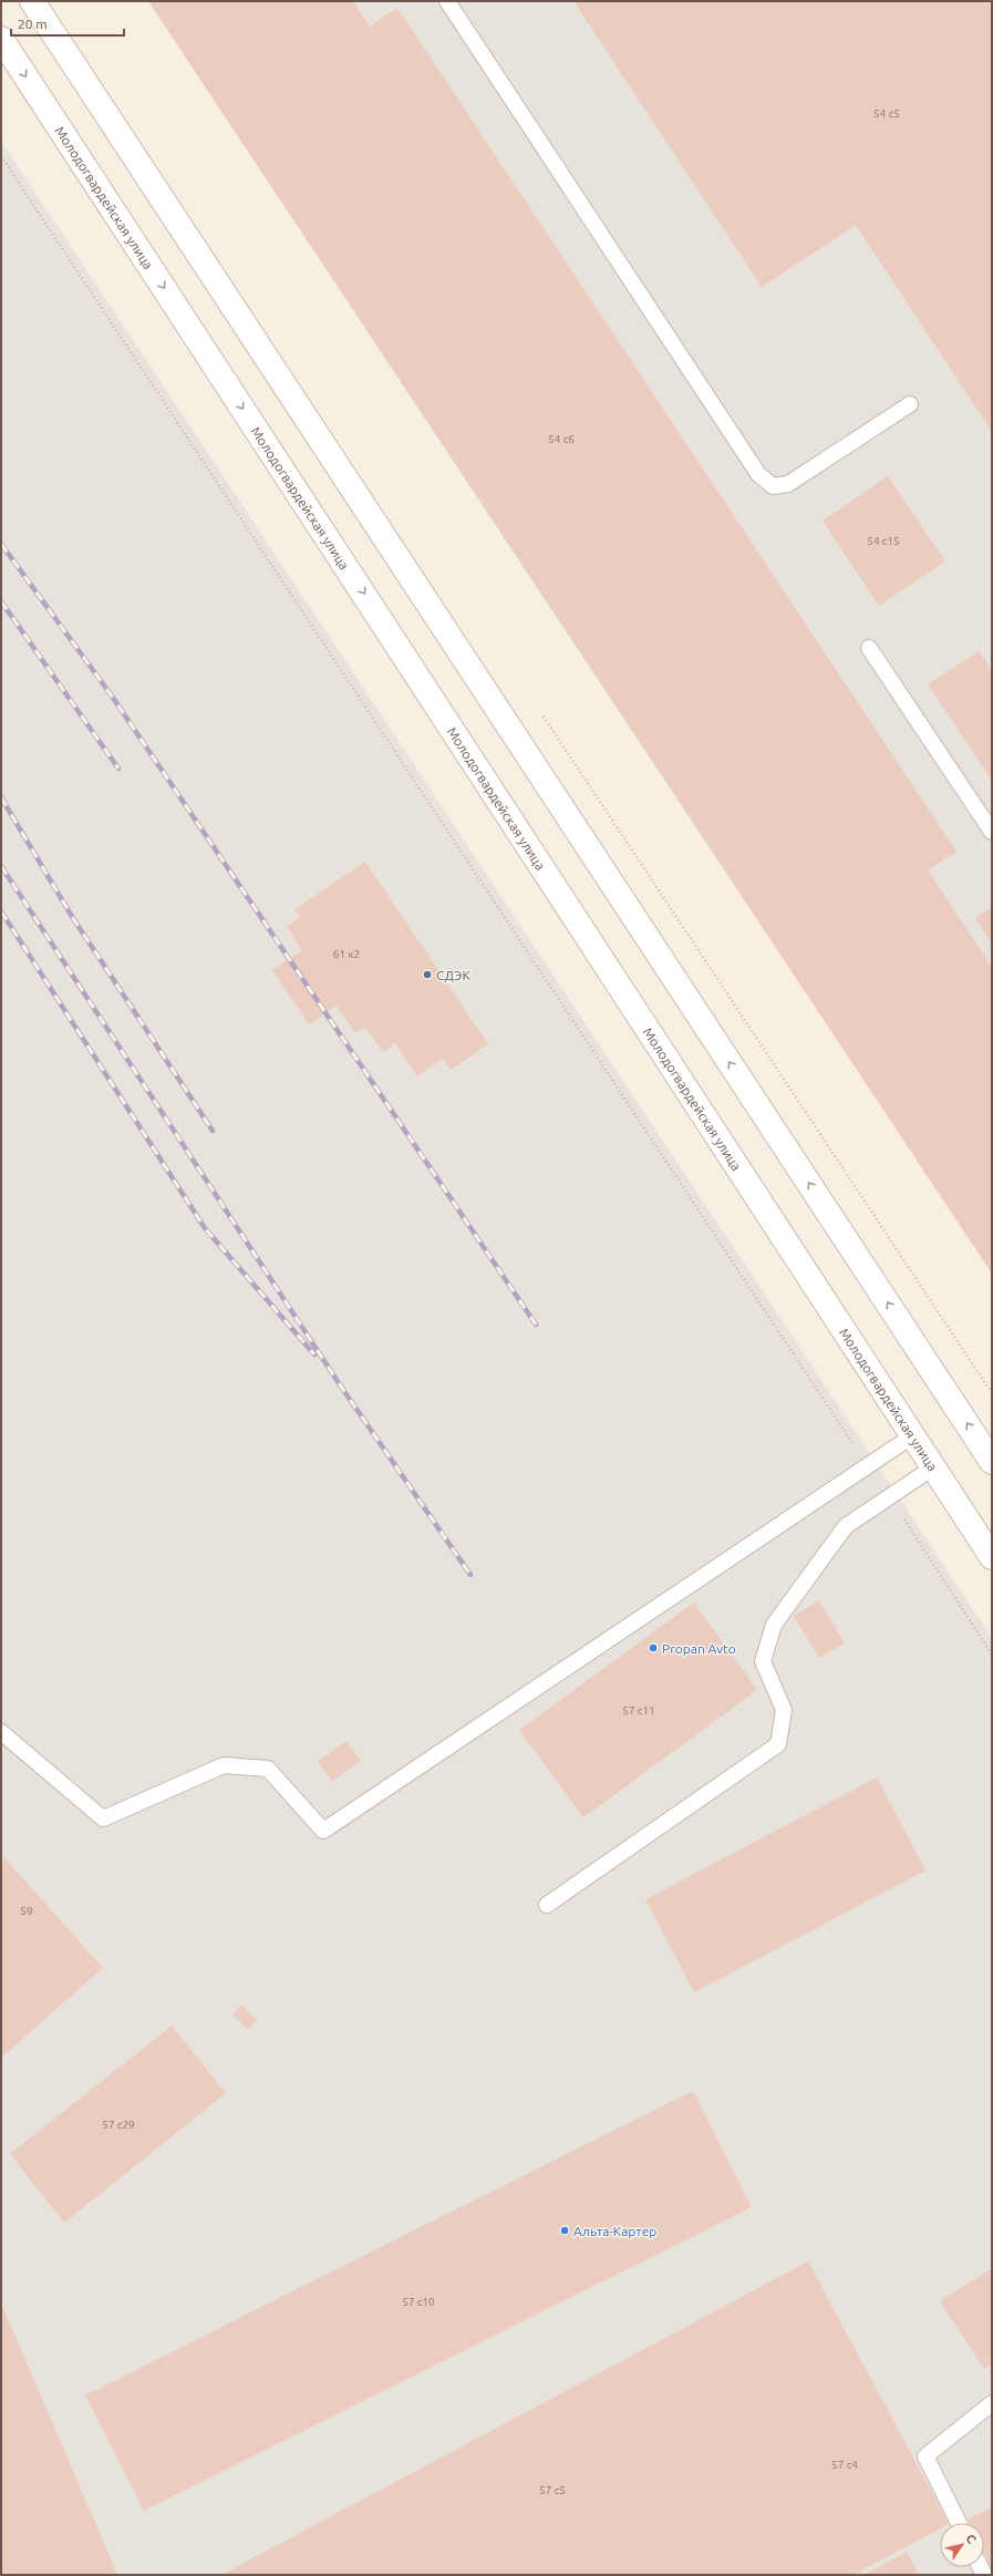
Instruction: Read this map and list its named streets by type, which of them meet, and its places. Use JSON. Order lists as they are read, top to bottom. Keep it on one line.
{"streets":{"main road":["Молодогвардейская улица"]},"places":["СДЭК","Propan Avto","Альта-Картер"],"house_numbers":["54 с5","54 с6","54 с15","61 к2","57 с11","59","57 с29","57 с10","57 с4","57 с5"],"scale_bar":"20 m","north":"top right"}
